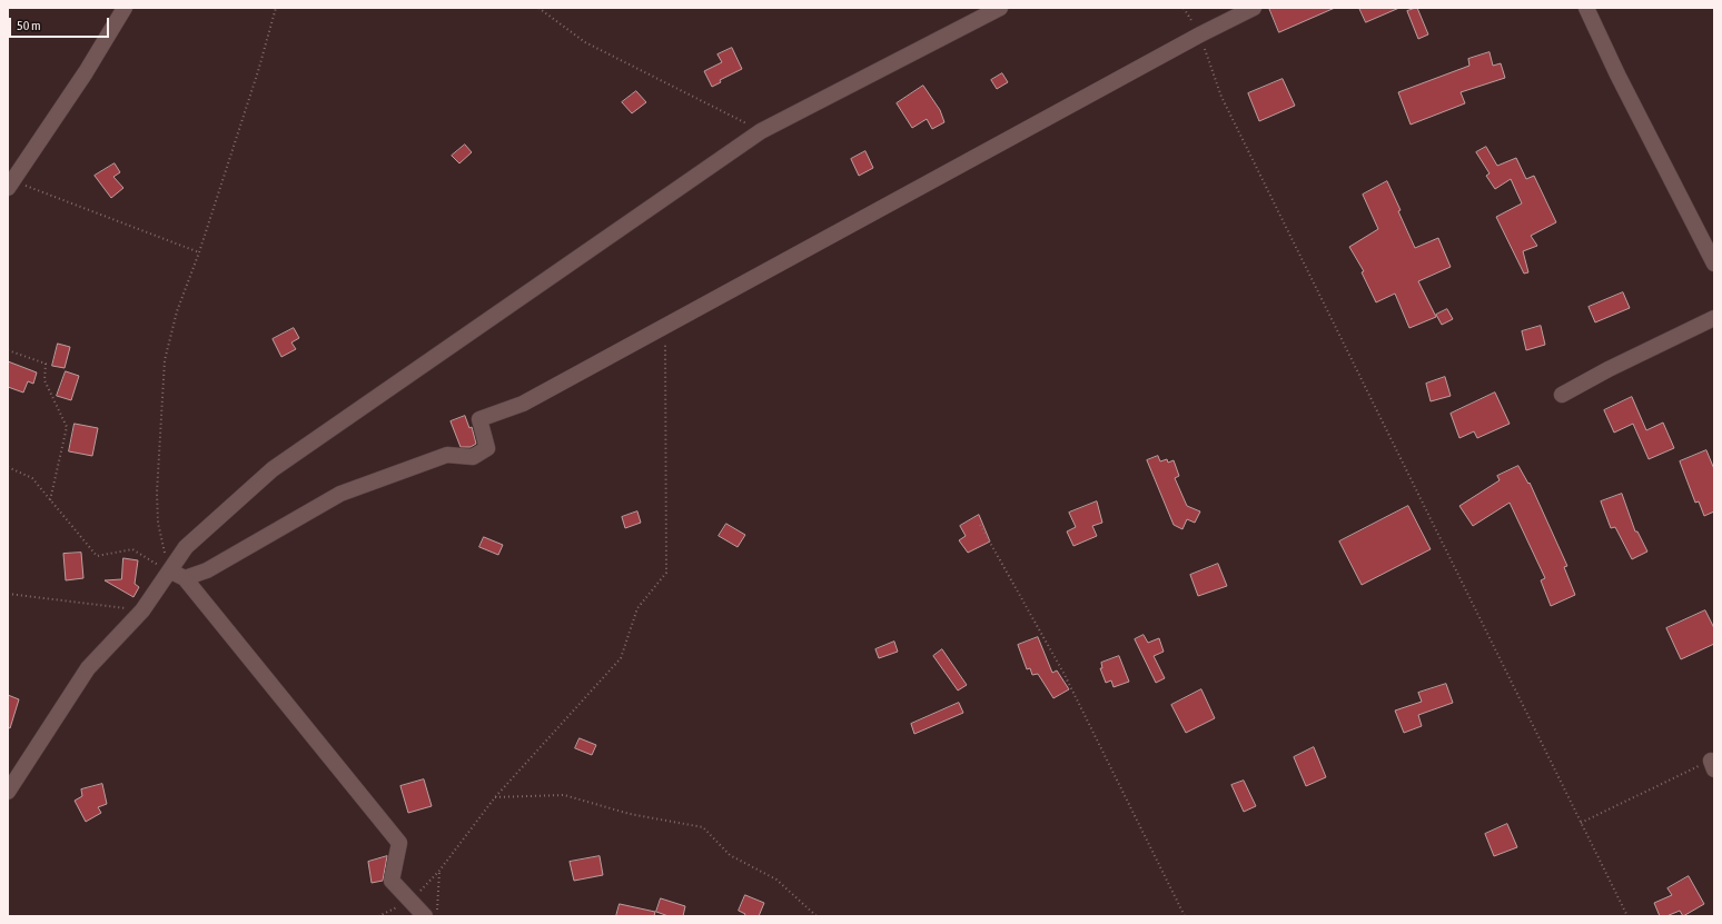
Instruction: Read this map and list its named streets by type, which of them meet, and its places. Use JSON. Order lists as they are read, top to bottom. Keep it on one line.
{"scale_bar":"50 m"}
